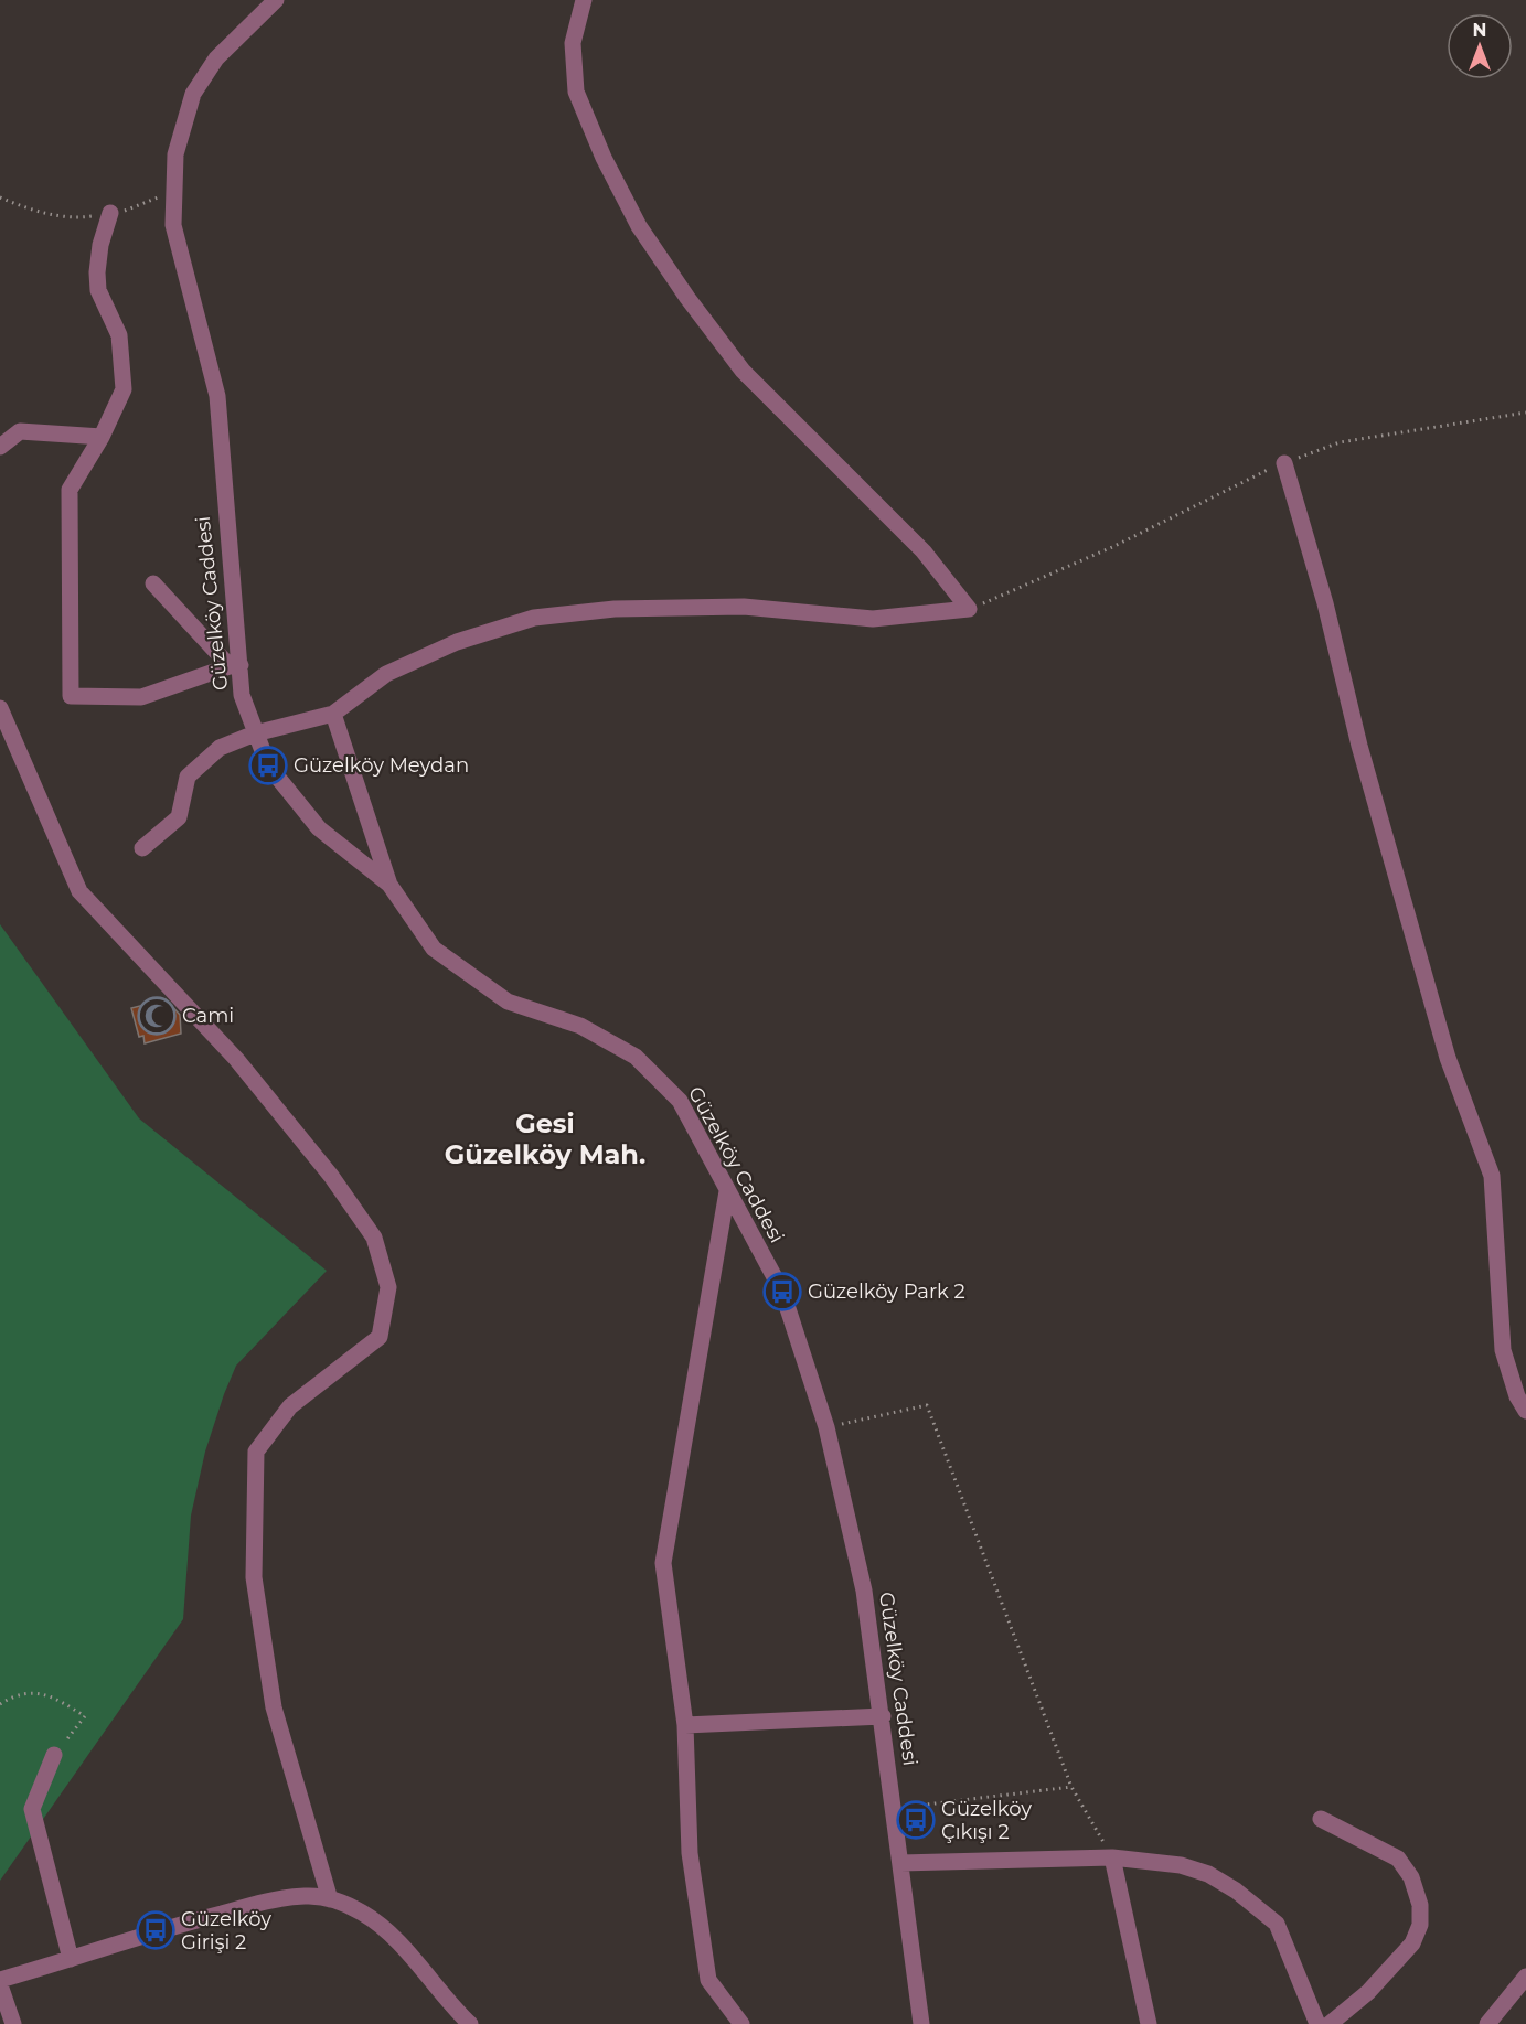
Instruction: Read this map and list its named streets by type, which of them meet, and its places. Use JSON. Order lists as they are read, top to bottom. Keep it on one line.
{"streets":{"street":["Güzelköy Caddesi"]},"districts":["Gesi Güzelköy Mah."],"places":{"bus stop":["Güzelköy Meydan","Güzelköy Park 2","Güzelköy Çıkışı 2","Güzelköy Girişi 2"],"mosque":["Cami"]},"north":"top"}
